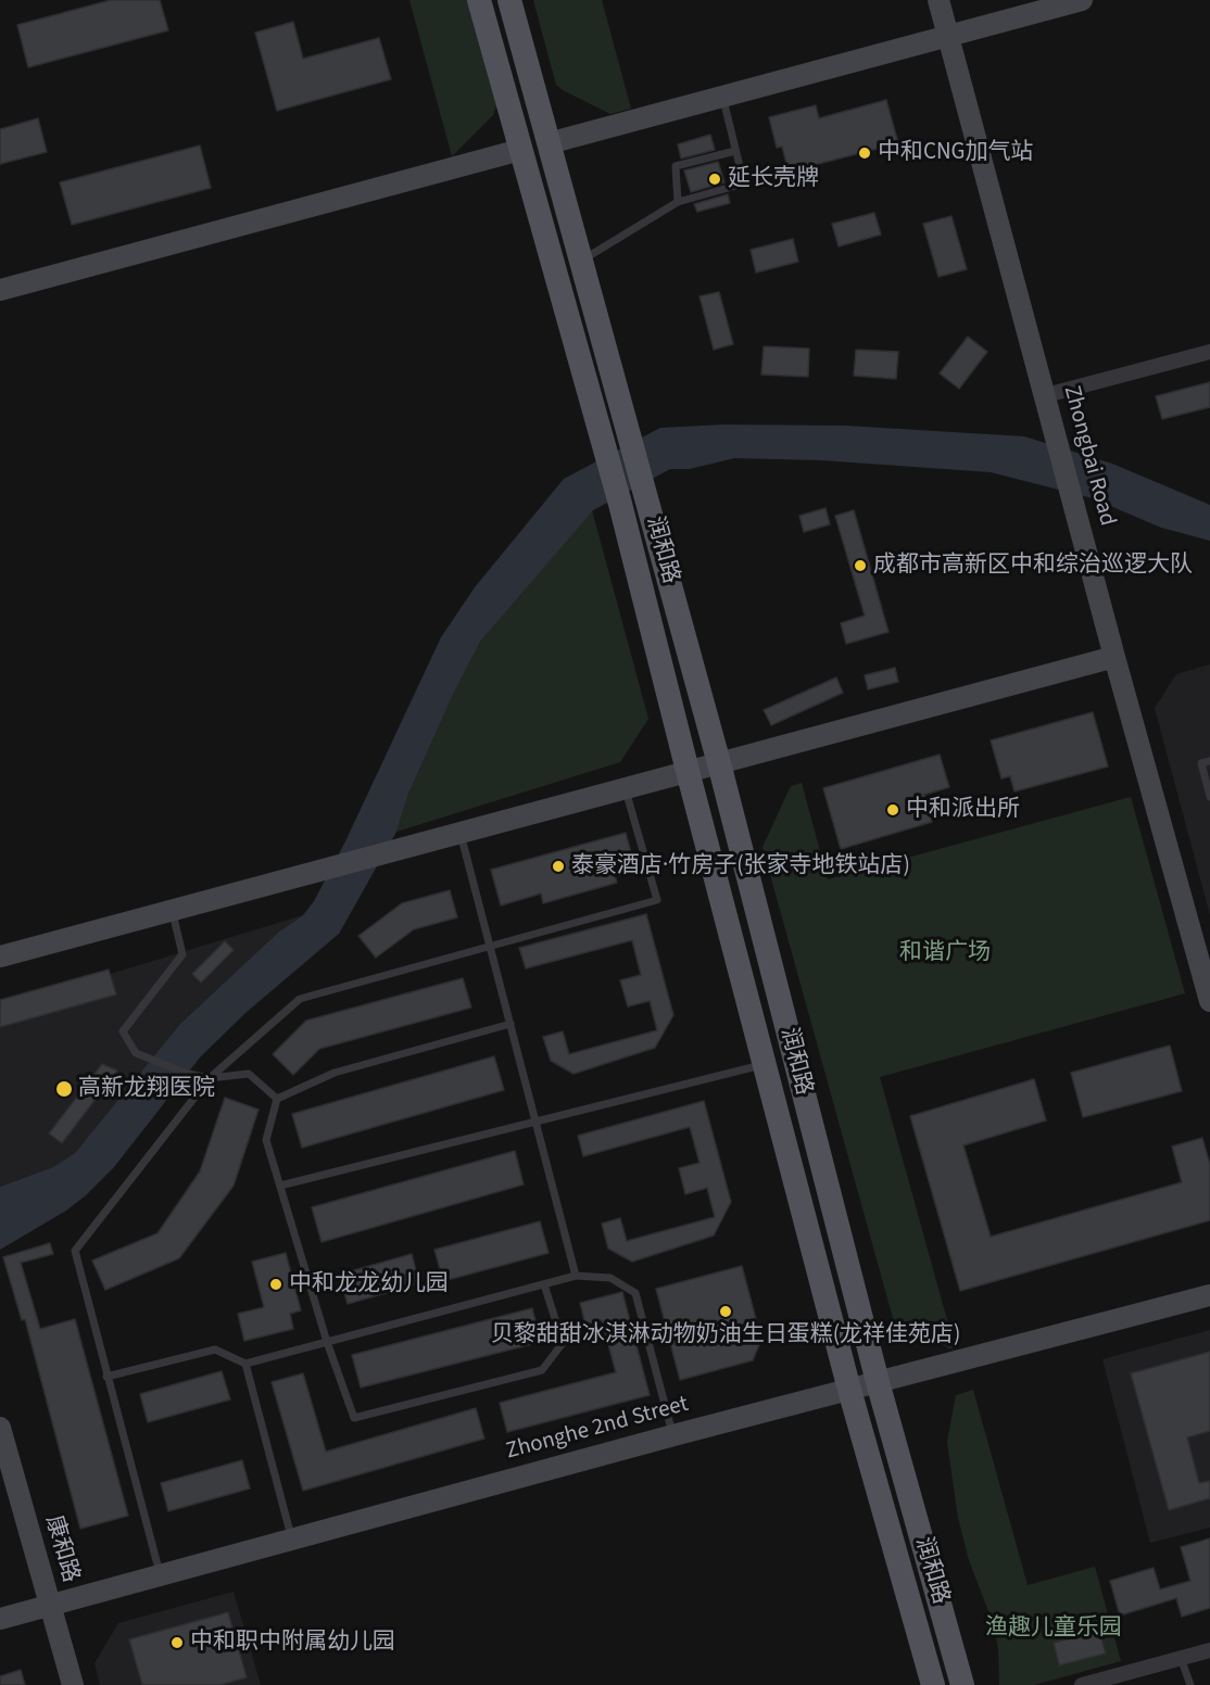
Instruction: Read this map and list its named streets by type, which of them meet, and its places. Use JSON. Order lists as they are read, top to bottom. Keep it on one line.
{"streets":{"main road":["润和路"],"street":["Zhongbai Road","Zhonghe 2nd Street","康和路"]},"crossings":[["润和路","Zhonghe 2nd Street"],["Zhonghe 2nd Street","康和路"]],"parks":["和谐广场","渔趣儿童乐园"],"places":["中和CNG加气站","延长壳牌","成都市高新区中和综治巡逻大队","中和派出所","泰豪酒店·竹房子(张家寺地铁站店)","高新龙翔医院","中和龙龙幼儿园","贝黎甜甜冰淇淋动物奶油生日蛋糕(龙祥佳苑店)","中和职中附属幼儿园"]}
